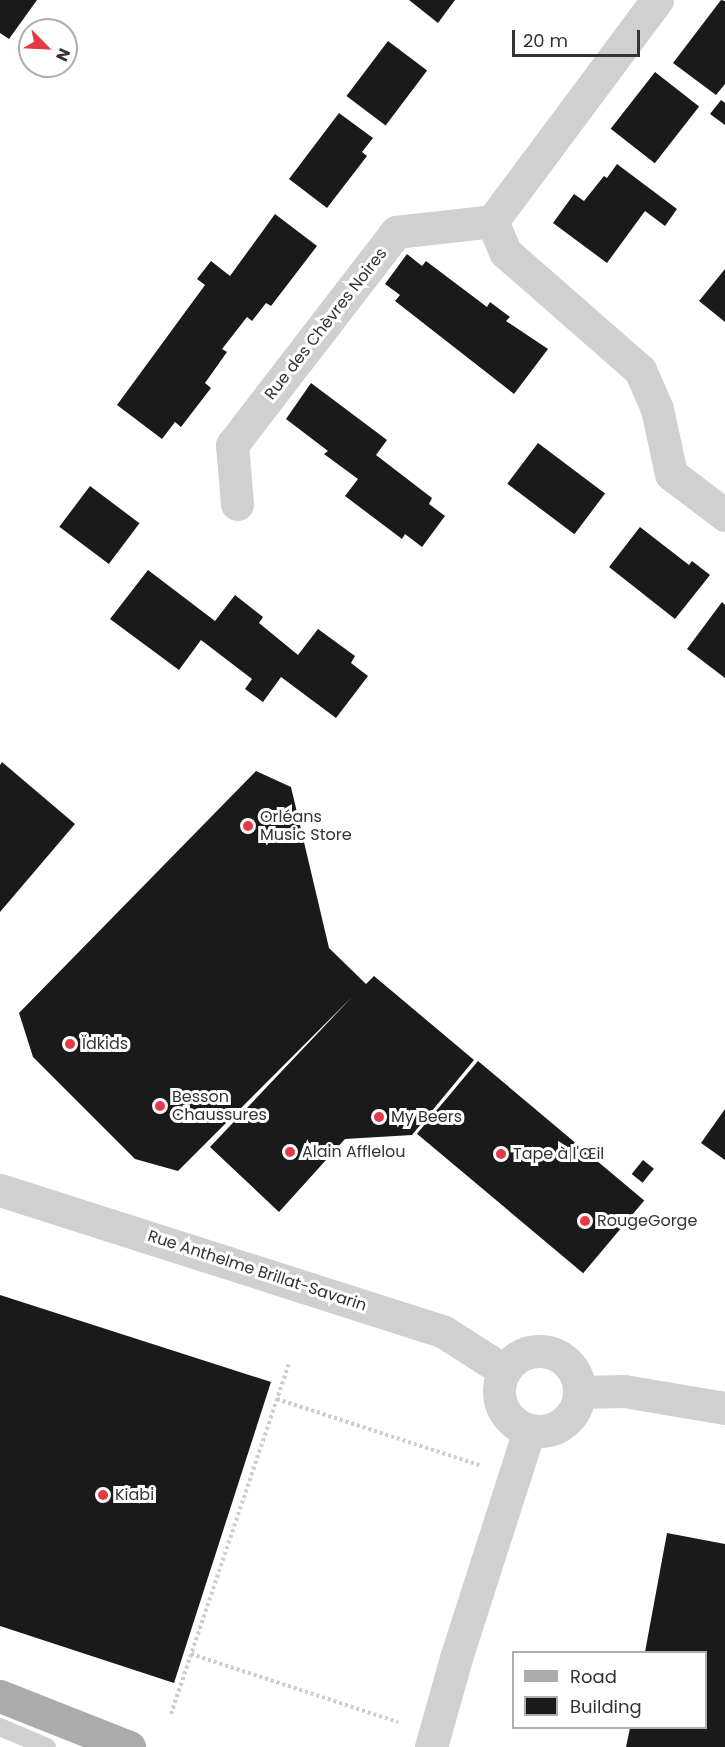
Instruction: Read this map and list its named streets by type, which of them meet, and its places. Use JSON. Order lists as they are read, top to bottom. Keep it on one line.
{"streets":{"street":["Rue des Chèvres Noires","Rue Anthelme Brillat-Savarin"]},"places":["Orléans Music Store","Ïdkids","Besson Chaussures","My Beers","Alain Afflelou","Tape à l'Œil","RougeGorge","Kiabi"],"legend":["Road","Building"],"scale_bar":"20 m","north":"bottom right"}
